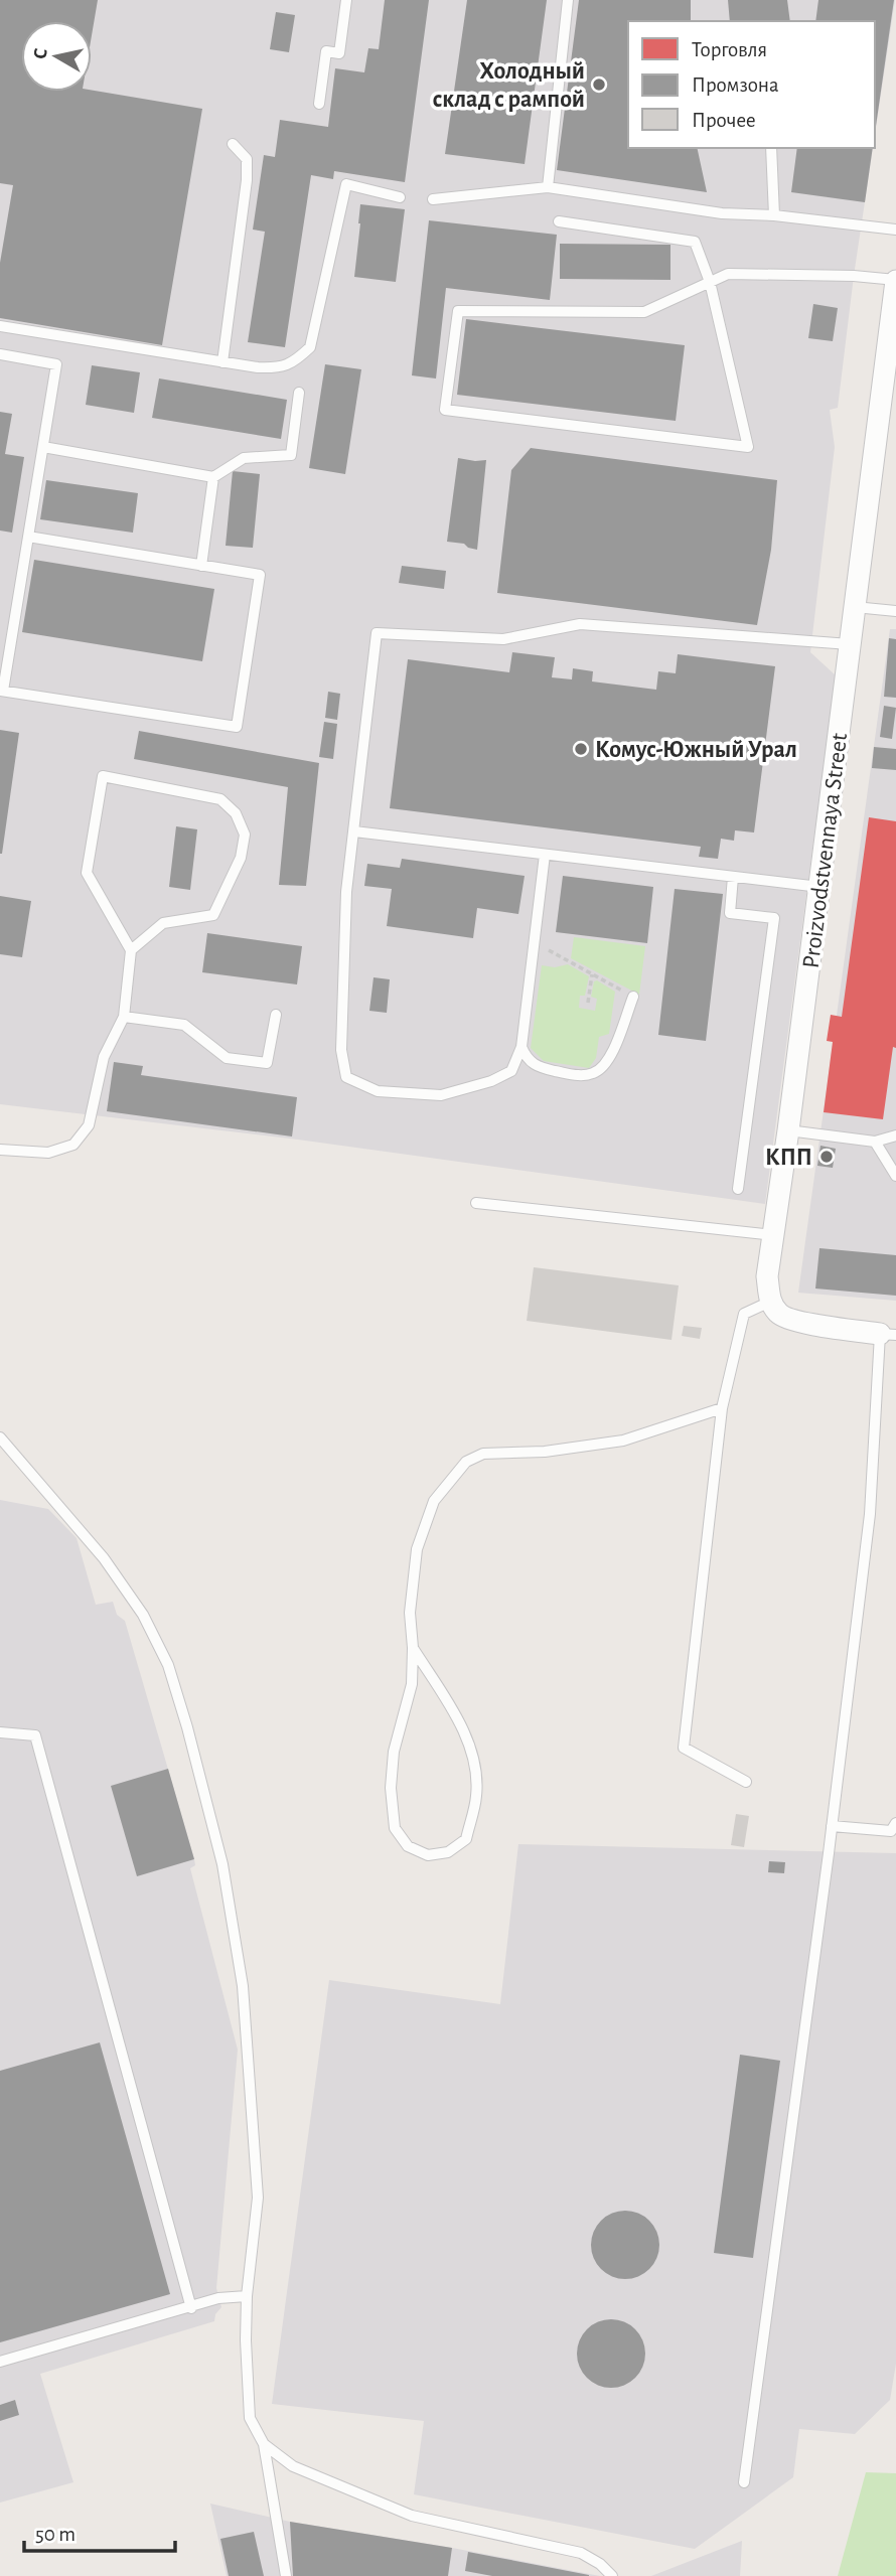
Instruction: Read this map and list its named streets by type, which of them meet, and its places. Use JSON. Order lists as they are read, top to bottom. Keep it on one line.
{"streets":{"street":["Proizvodstvennaya Street"]},"places":["Холодный склад с рампой","Комус-Южный Урал","КПП"],"legend":["Торговля","Промзона","Прочее"],"scale_bar":"50 m","north":"left"}
